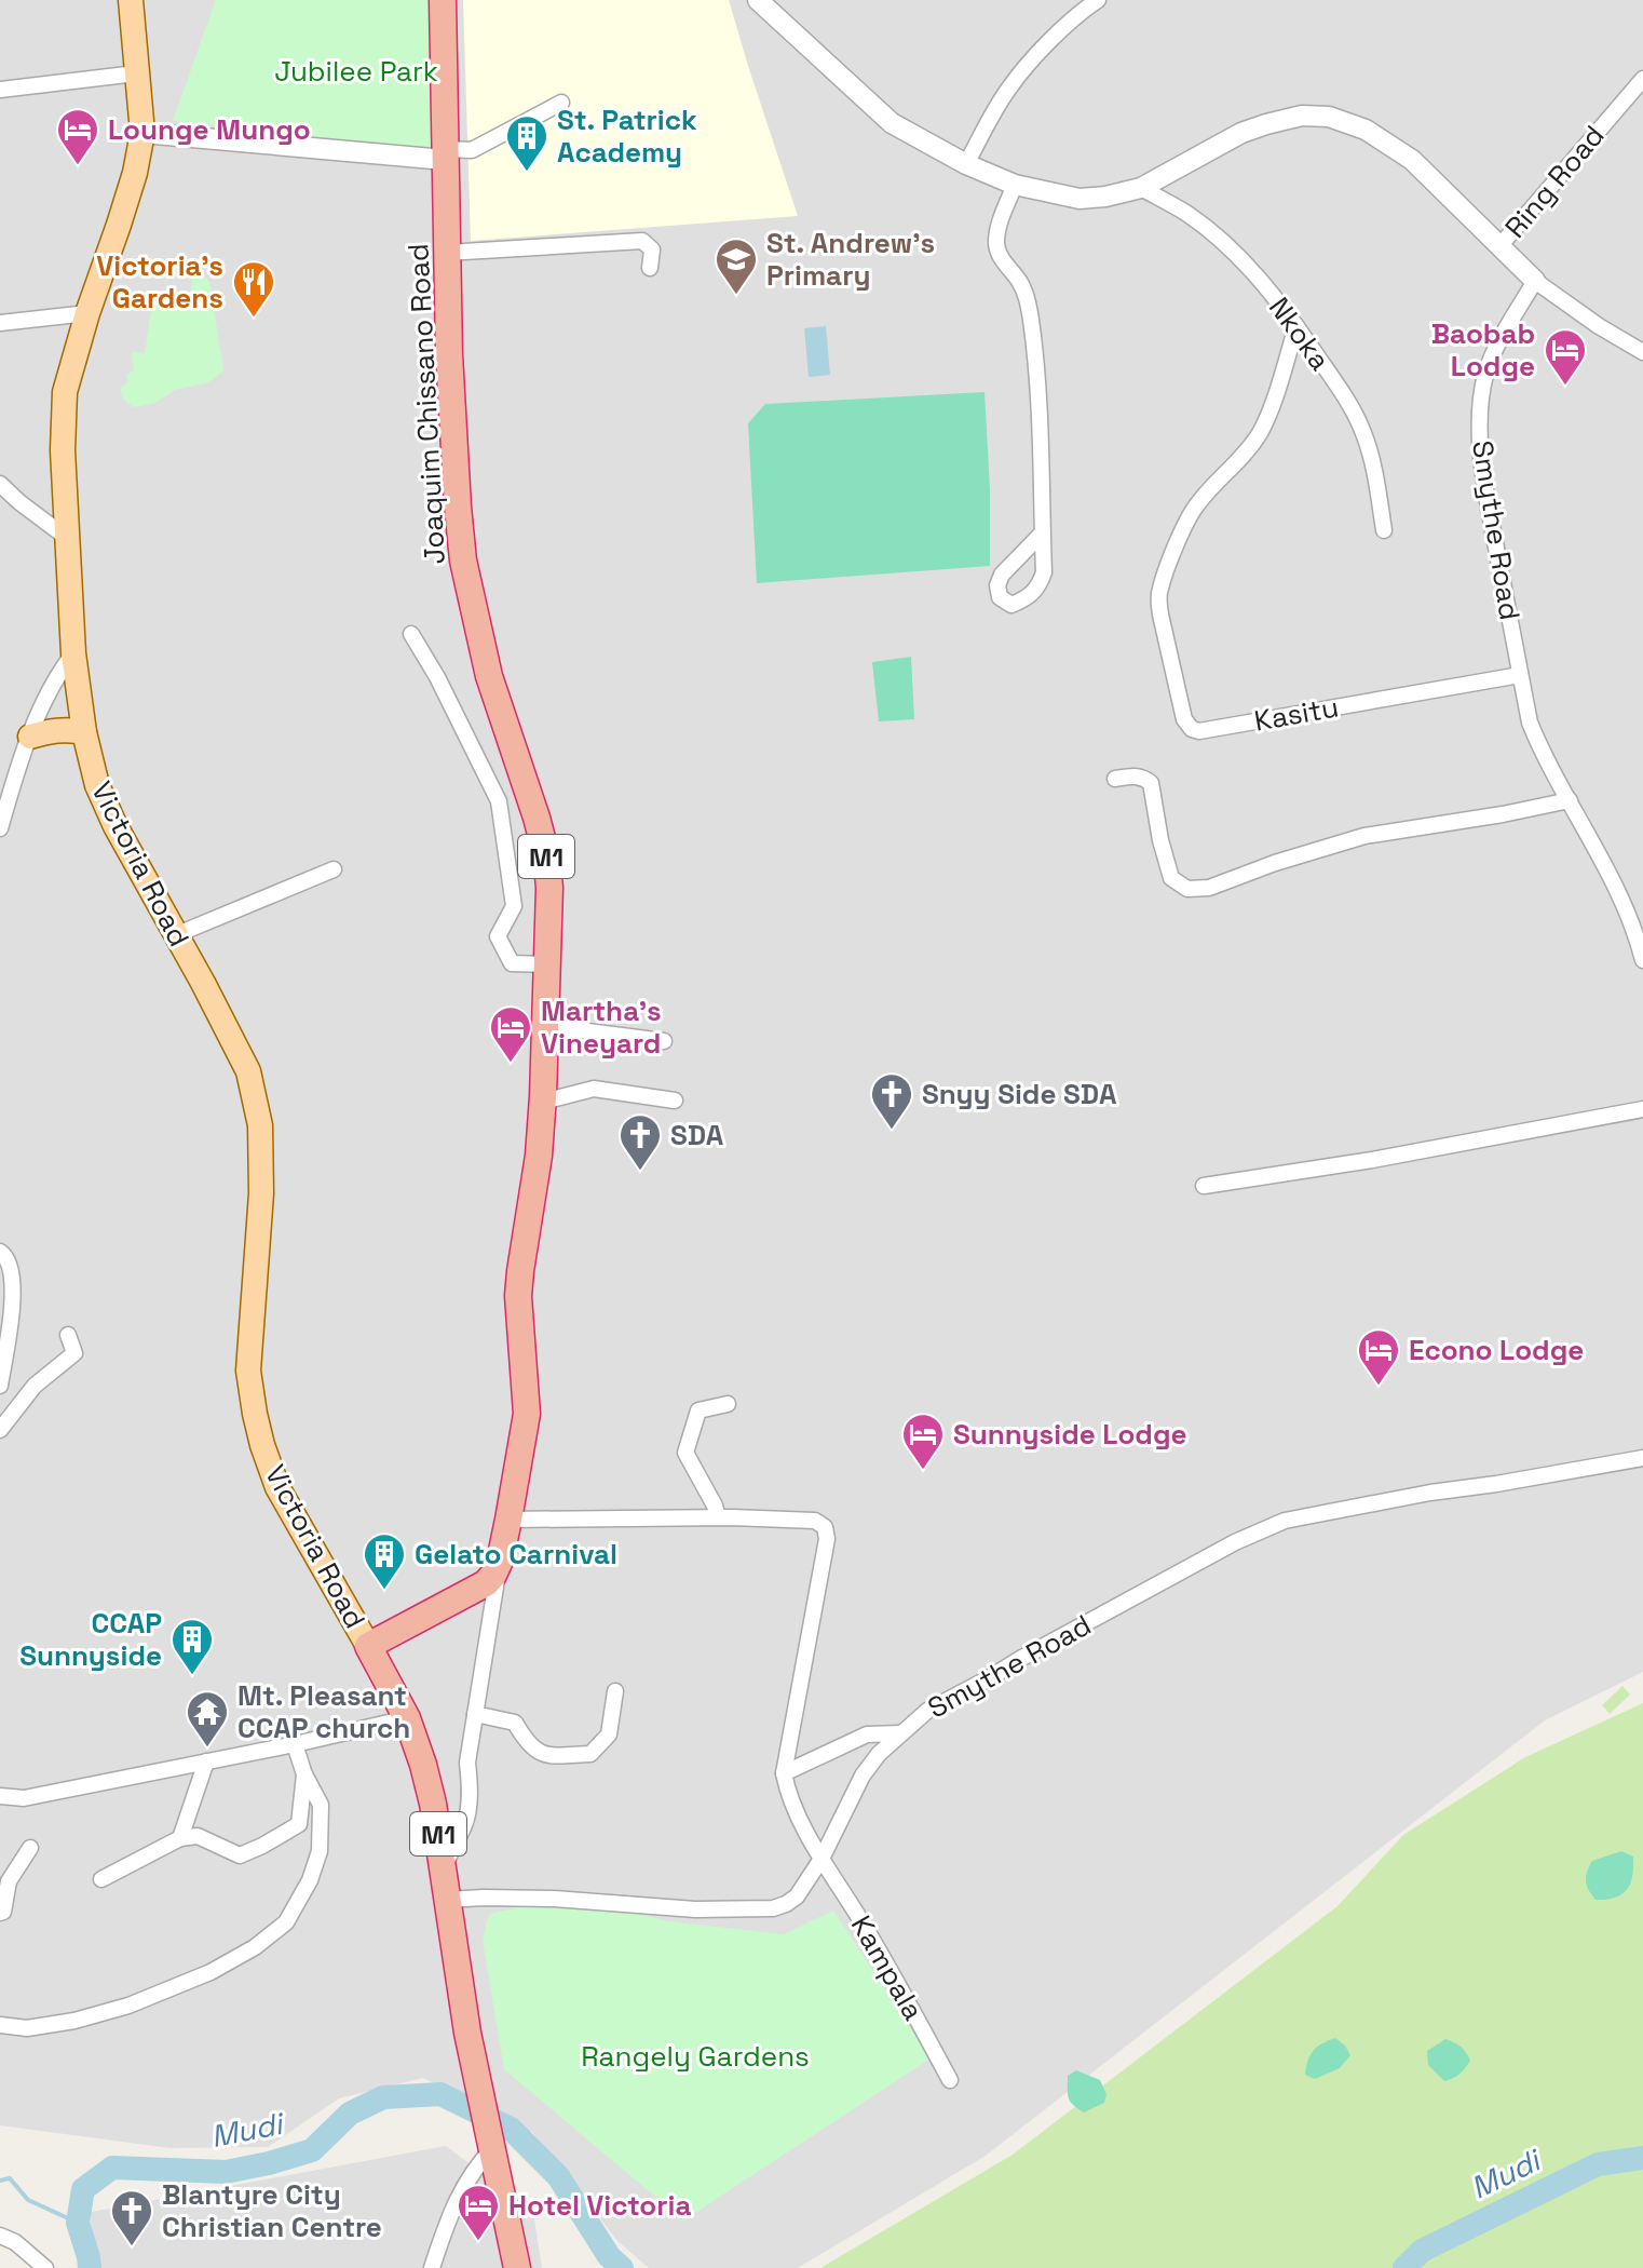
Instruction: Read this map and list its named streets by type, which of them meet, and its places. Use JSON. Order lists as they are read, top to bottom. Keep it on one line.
{"streets":{"highway":["Joaquim Chissano Road","M1"],"main road":["Victoria Road"],"street":["Ring Road","Nkoka","Smythe Road","Kasitu","Kampala"]},"crossings":[["Nkoka","Kasitu"],["Smythe Road","Kasitu"],["Smythe Road","M1"],["Smythe Road","Kampala"],["M1","Victoria Road"]],"water":["Mudi"],"parks":["Jubilee Park","Rangely Gardens"],"places":{"hotel":["Lounge Mungo","Baobab Lodge","Martha's Vineyard","Econo Lodge","Sunnyside Lodge","Hotel Victoria"],"building":["St. Patrick Academy","Gelato Carnival","CCAP Sunnyside"],"school or university":["St. Andrew's Primary"],"restaurant":["Victoria's Gardens"],"church":["Snyy Side SDA","SDA","Blantyre City Christian Centre"],"temple":["Mt. Pleasant CCAP church"]}}
